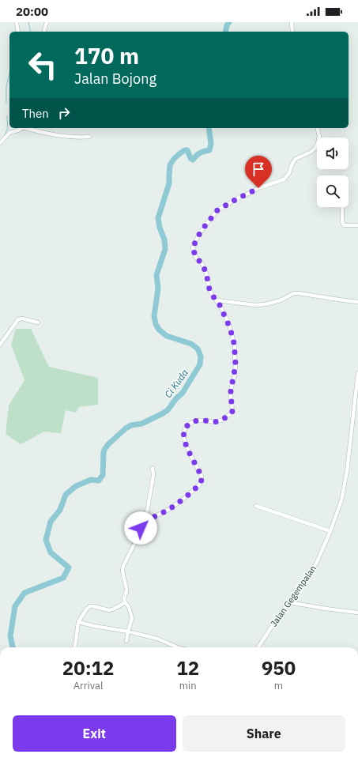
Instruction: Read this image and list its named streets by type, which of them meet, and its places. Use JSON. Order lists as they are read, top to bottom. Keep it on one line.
{"streets":{"street":["Jalan Gegempalan"]},"water":["Ci Kuda"],"page":{"status":"20:00","turn":["170 m","Jalan Bojong"],"then":"Then","eta":["20:12","Arrival","12","min","950","m"],"buttons":["Exit","Share"]}}
